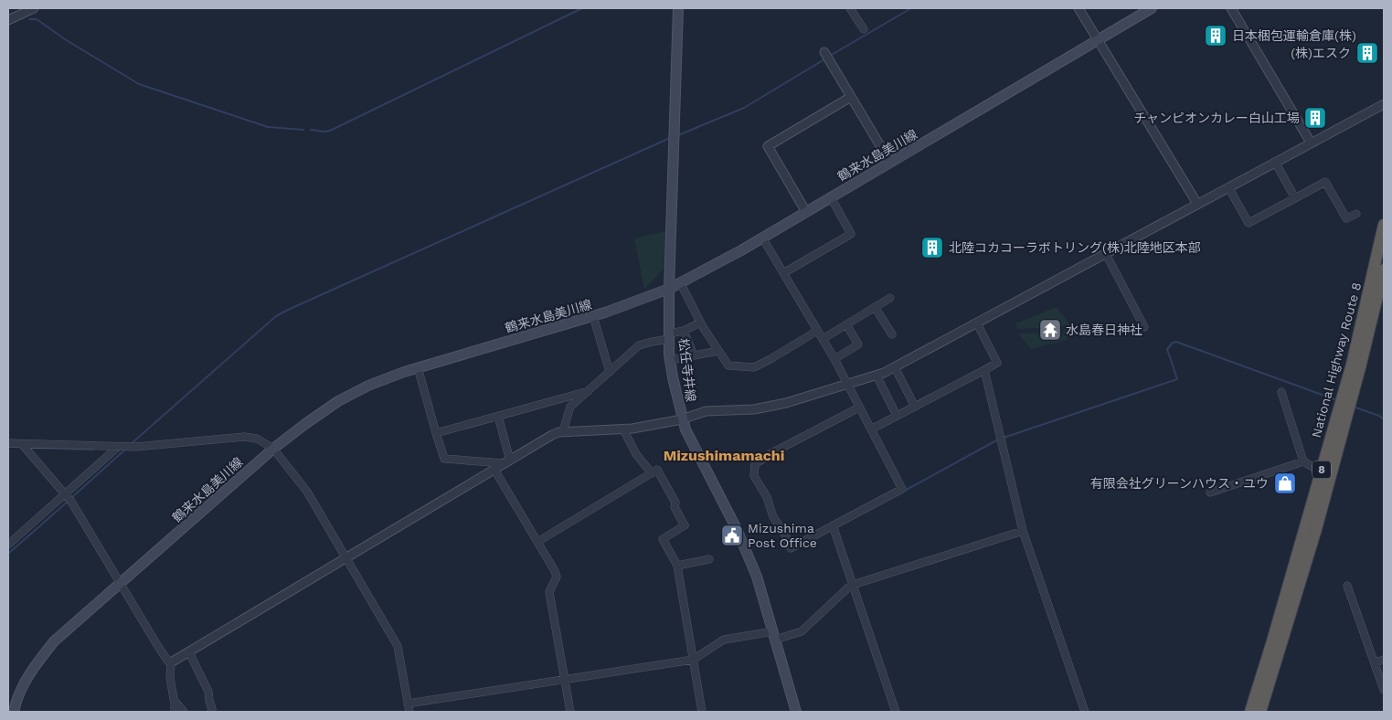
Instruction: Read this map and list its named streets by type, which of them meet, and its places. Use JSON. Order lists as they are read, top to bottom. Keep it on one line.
{"streets":{"highway":["National Highway Route 8","8"],"main road":["鶴来水島美川線","松任寺井線"]},"crossings":[["鶴来水島美川線","松任寺井線"]],"districts":["Mizushimamachi"],"places":{"building":["日本梱包運輸倉庫(株)","(株)エスク","チャンピオンカレー白山工場","北陸コカコーラボトリング(株)北陸地区本部"],"temple":["水島春日神社"],"shop":["有限会社グリーンハウス・ユウ"],"public building":["Mizushima Post Office"]}}
